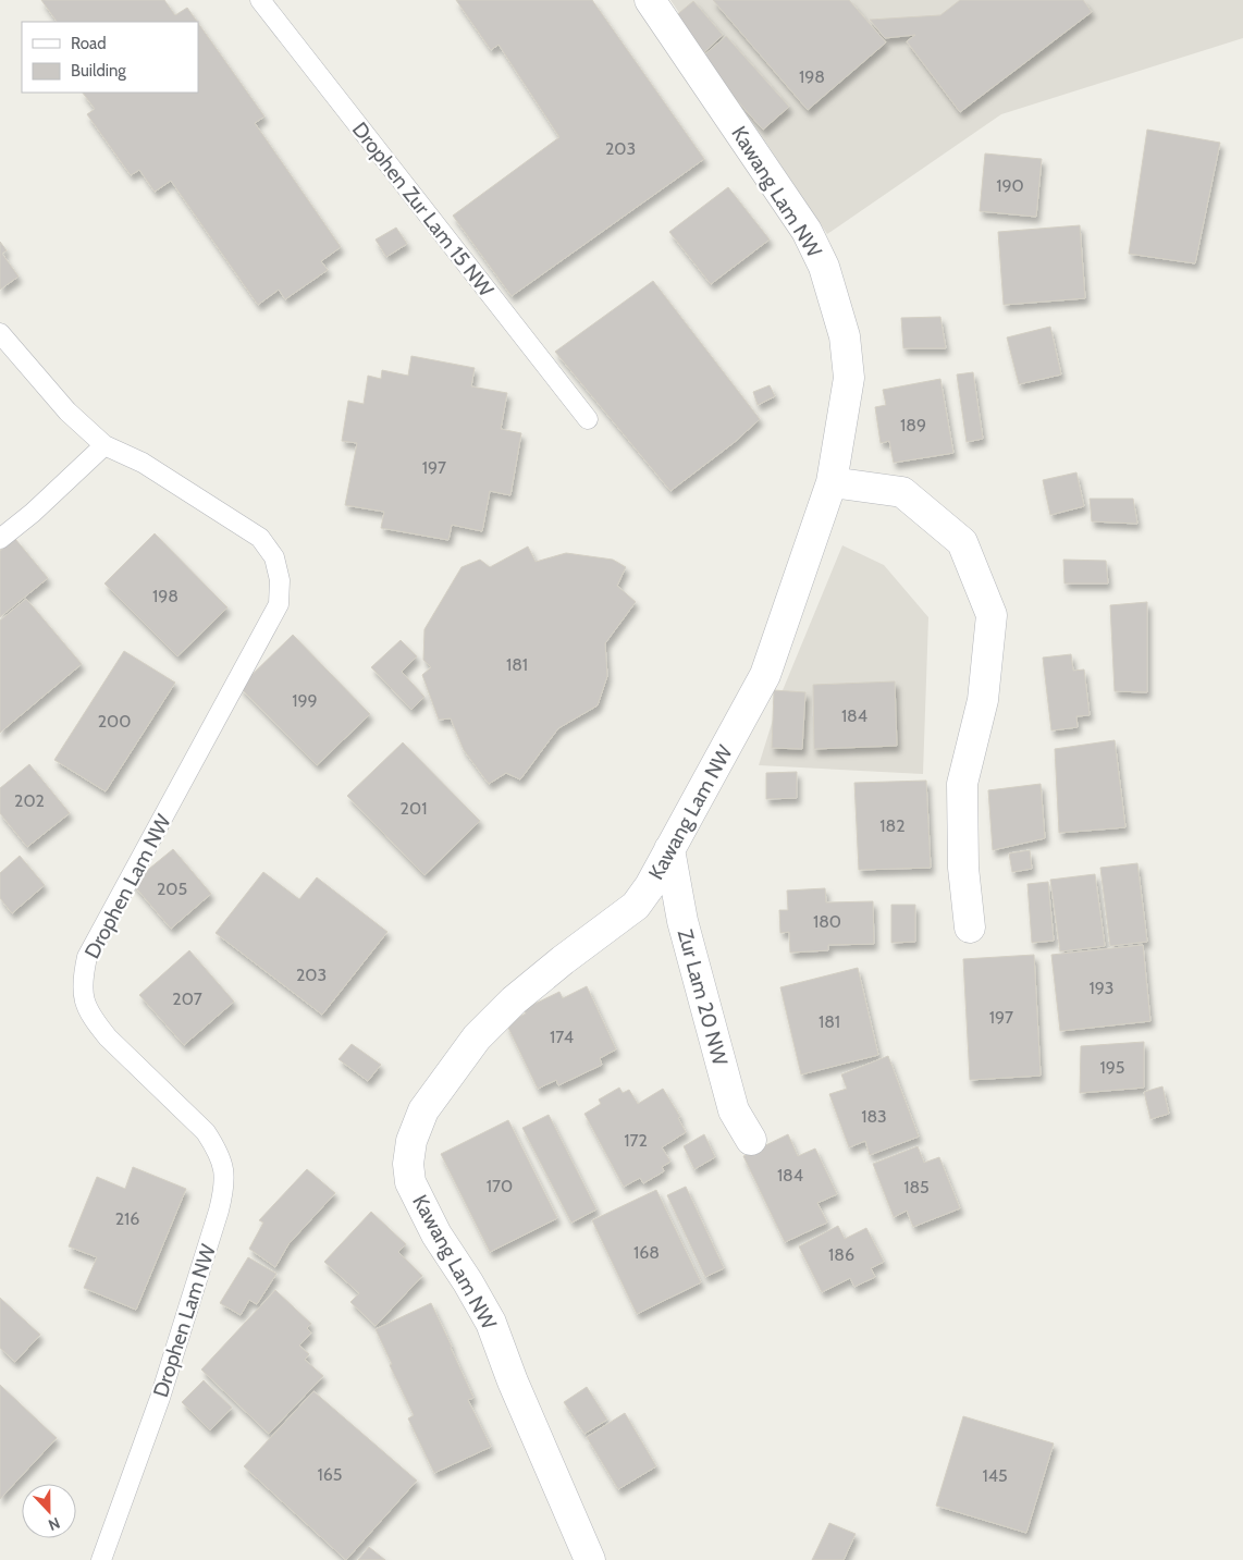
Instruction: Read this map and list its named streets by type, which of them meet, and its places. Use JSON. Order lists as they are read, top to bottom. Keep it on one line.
{"streets":{"street":["Kawang Lam NW","Zur Lam 20 NW"],"lane":["Drophen Zur Lam 15 NW","Drophen Lam NW"]},"crossings":[["Kawang Lam NW","Zur Lam 20 NW"]],"house_numbers":["198","203","190","189","197","198","181","199","184","200","202","201","182","205","180","203","193","207","197","181","174","195","183","172","184","170","185","216","168","186","165","145"],"legend":["Road","Building"],"north":"bottom"}
